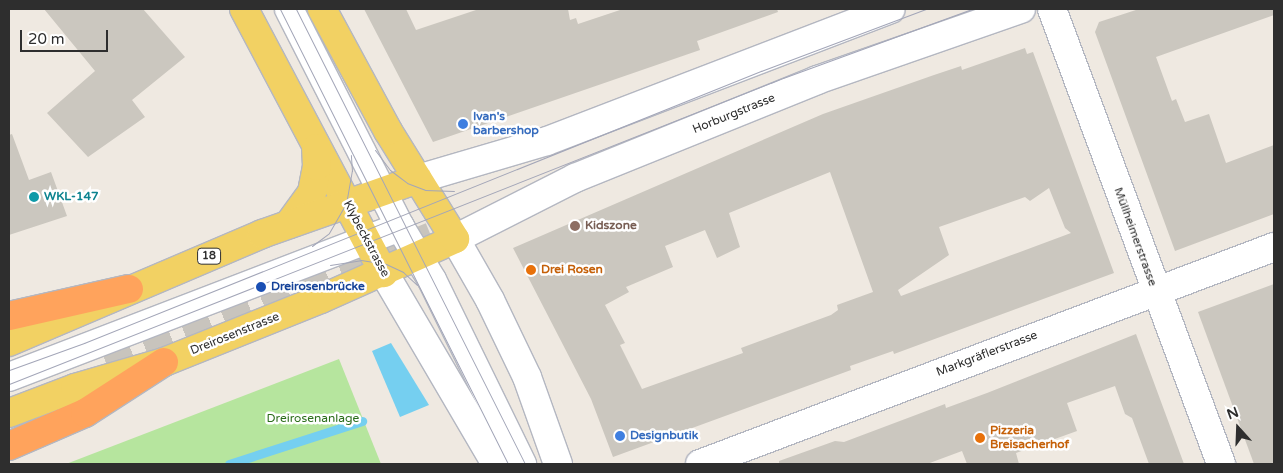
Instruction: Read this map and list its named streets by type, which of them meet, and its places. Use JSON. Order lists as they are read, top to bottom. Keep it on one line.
{"streets":{"main road":["Klybeckstrasse","18","Dreirosenstrasse"],"street":["Horburgstrasse","Müllheimerstrasse","Markgräflerstrasse"]},"crossings":[["Horburgstrasse","Dreirosenstrasse"],["Müllheimerstrasse","Markgräflerstrasse"],["Klybeckstrasse","18"],["Klybeckstrasse","Dreirosenstrasse"]],"parks":["Dreirosenanlage"],"places":["Ivan's barbershop","WKL-147","Kidszone","Drei Rosen","Dreirosenbrücke","Designbutik","Pizzeria Breisacherhof"],"scale_bar":"20 m","north":"top"}
